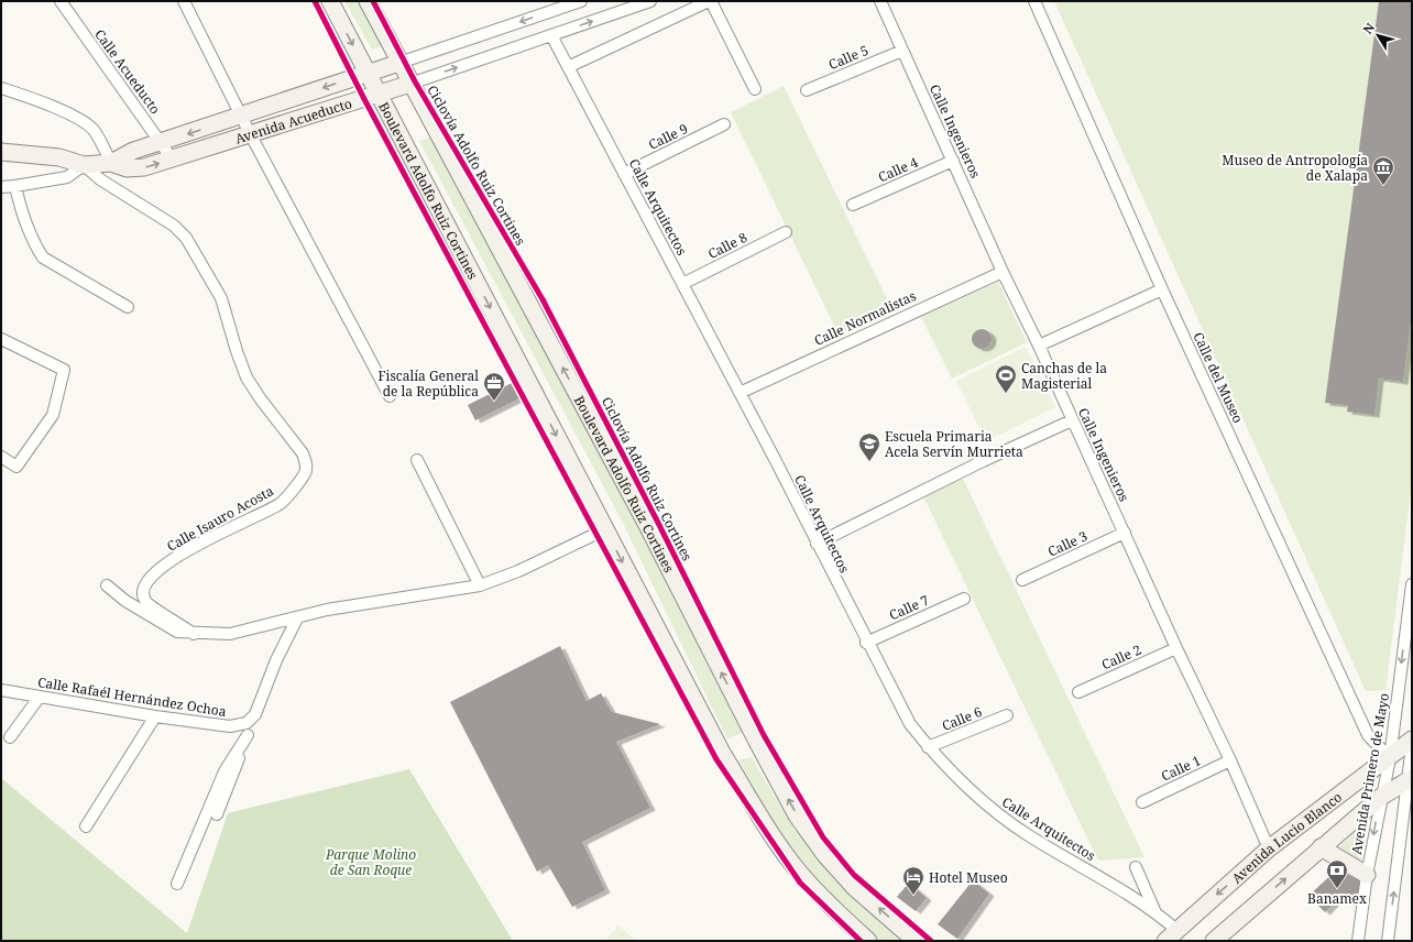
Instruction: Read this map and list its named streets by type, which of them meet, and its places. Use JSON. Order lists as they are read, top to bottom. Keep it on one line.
{"streets":{"main road":["Avenida Acueducto","Boulevard Adolfo Ruiz Cortines","Avenida Lucio Blanco"],"street":["Calle 5","Calle Acueducto","Calle Ingenieros","Calle 9","Calle 4","Calle Arquitectos","Calle 8","Calle Normalistas","Calle del Museo","Calle Isauro Acosta","Calle 3","Calle 7","Calle 2","Calle Rafaél Hernández Ochoa","Calle 6","Calle 1","Avenida Primero de Mayo"],"cycle path":["Ciclovía Adolfo Ruiz Cortines"]},"crossings":[["Calle 5","Calle Ingenieros"],["Calle Acueducto","Avenida Acueducto"],["Avenida Acueducto","Boulevard Adolfo Ruiz Cortines"],["Avenida Acueducto","Calle Arquitectos"],["Avenida Acueducto","Calle Isauro Acosta"],["Calle Ingenieros","Calle 4"],["Calle Ingenieros","Calle Normalistas"],["Calle Ingenieros","Calle 3"],["Calle Ingenieros","Calle 2"],["Calle Ingenieros","Calle 1"],["Calle Ingenieros","Avenida Lucio Blanco"],["Calle 9","Calle Arquitectos"],["Calle Arquitectos","Calle 8"],["Calle Arquitectos","Calle Normalistas"],["Calle Arquitectos","Calle 7"],["Calle Arquitectos","Calle 6"],["Calle Arquitectos","Avenida Lucio Blanco"],["Calle del Museo","Avenida Primero de Mayo"],["Calle del Museo","Avenida Lucio Blanco"],["Avenida Primero de Mayo","Avenida Lucio Blanco"]],"parks":["Parque Molino de San Roque"],"places":{"museum":["Museo de Antropología de Xalapa"],"sports":["Canchas de la Magisterial"],"office":["Fiscalía General de la República"],"school or university":["Escuela Primaria Acela Servín Murrieta"],"bank":["Banamex"],"hotel":["Hotel Museo"]},"north":"top left"}
